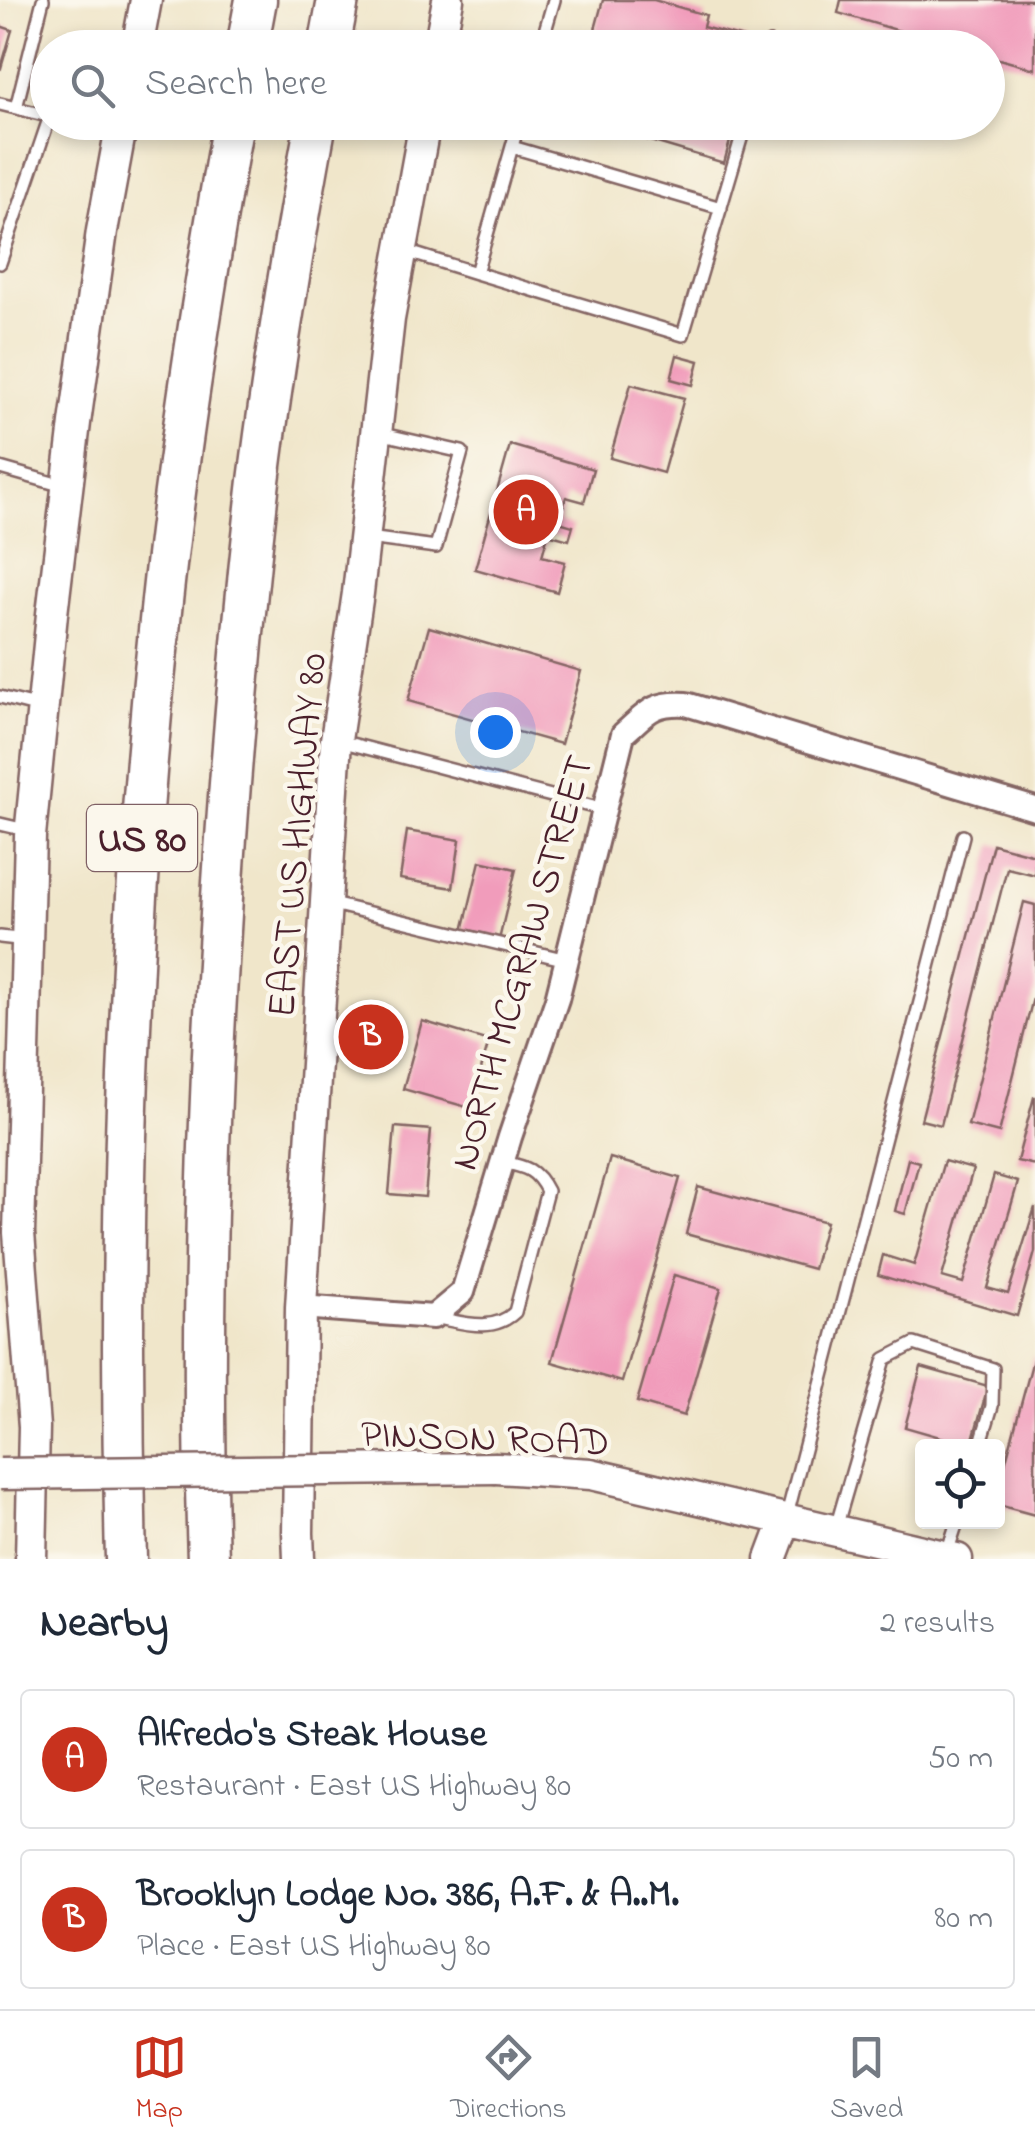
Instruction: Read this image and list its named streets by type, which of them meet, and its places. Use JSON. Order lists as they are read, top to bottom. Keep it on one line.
{"streets":{"highway":["US 80"],"main road":["EAST US HIGHWAY 80","PINSON ROAD"],"street":["NORTH MCGRAW STREET"]},"page":{"search":"Search here","pins":["A","B"],"heading":["Nearby","2 results"],"list":[{"mark":"A","name":"Alfredo's Steak House","note":"Restaurant · East US Highway 80","value":"50 m"},{"mark":"B","name":"Brooklyn Lodge No. 386, A.F. & A..M.","note":"Place · East US Highway 80","value":"80 m"}],"nav":["Map","Directions","Saved"]}}
